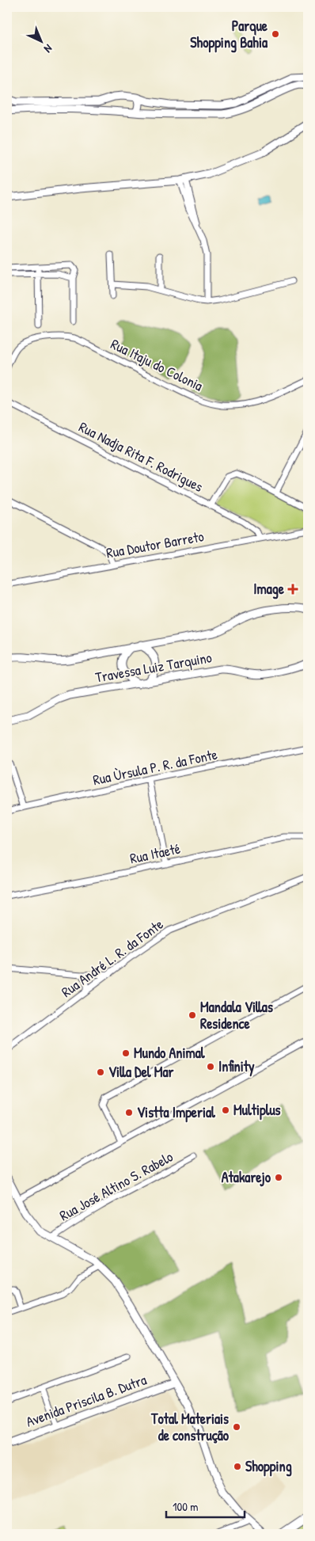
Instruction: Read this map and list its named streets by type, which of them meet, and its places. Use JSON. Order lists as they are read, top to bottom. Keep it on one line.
{"streets":{"street":["Rua Itaju do Colonia","Rua Nadja Rita F. Rodrigues","Rua Doutor Barreto","Travessa Luiz Tarquino","Rua Ùrsula P. R. da Fonte","Rua Itaeté","Rua André L. R. da Fonte","Rua José Altino S. Rabelo","Avenida Priscila B. Dutra"]},"crossings":[["Rua Nadja Rita F. Rodrigues","Rua Doutor Barreto"]],"places":{"other":["Parque Shopping Bahia","Mandala Villas Residence","Mundo Animal","Infinity","Villa Del Mar","Multiplus","Vistta Imperial","Atakarejo","Total Materiais de construção","Shopping"],"health":["Image"]},"scale_bar":"100 m","north":"bottom right"}
